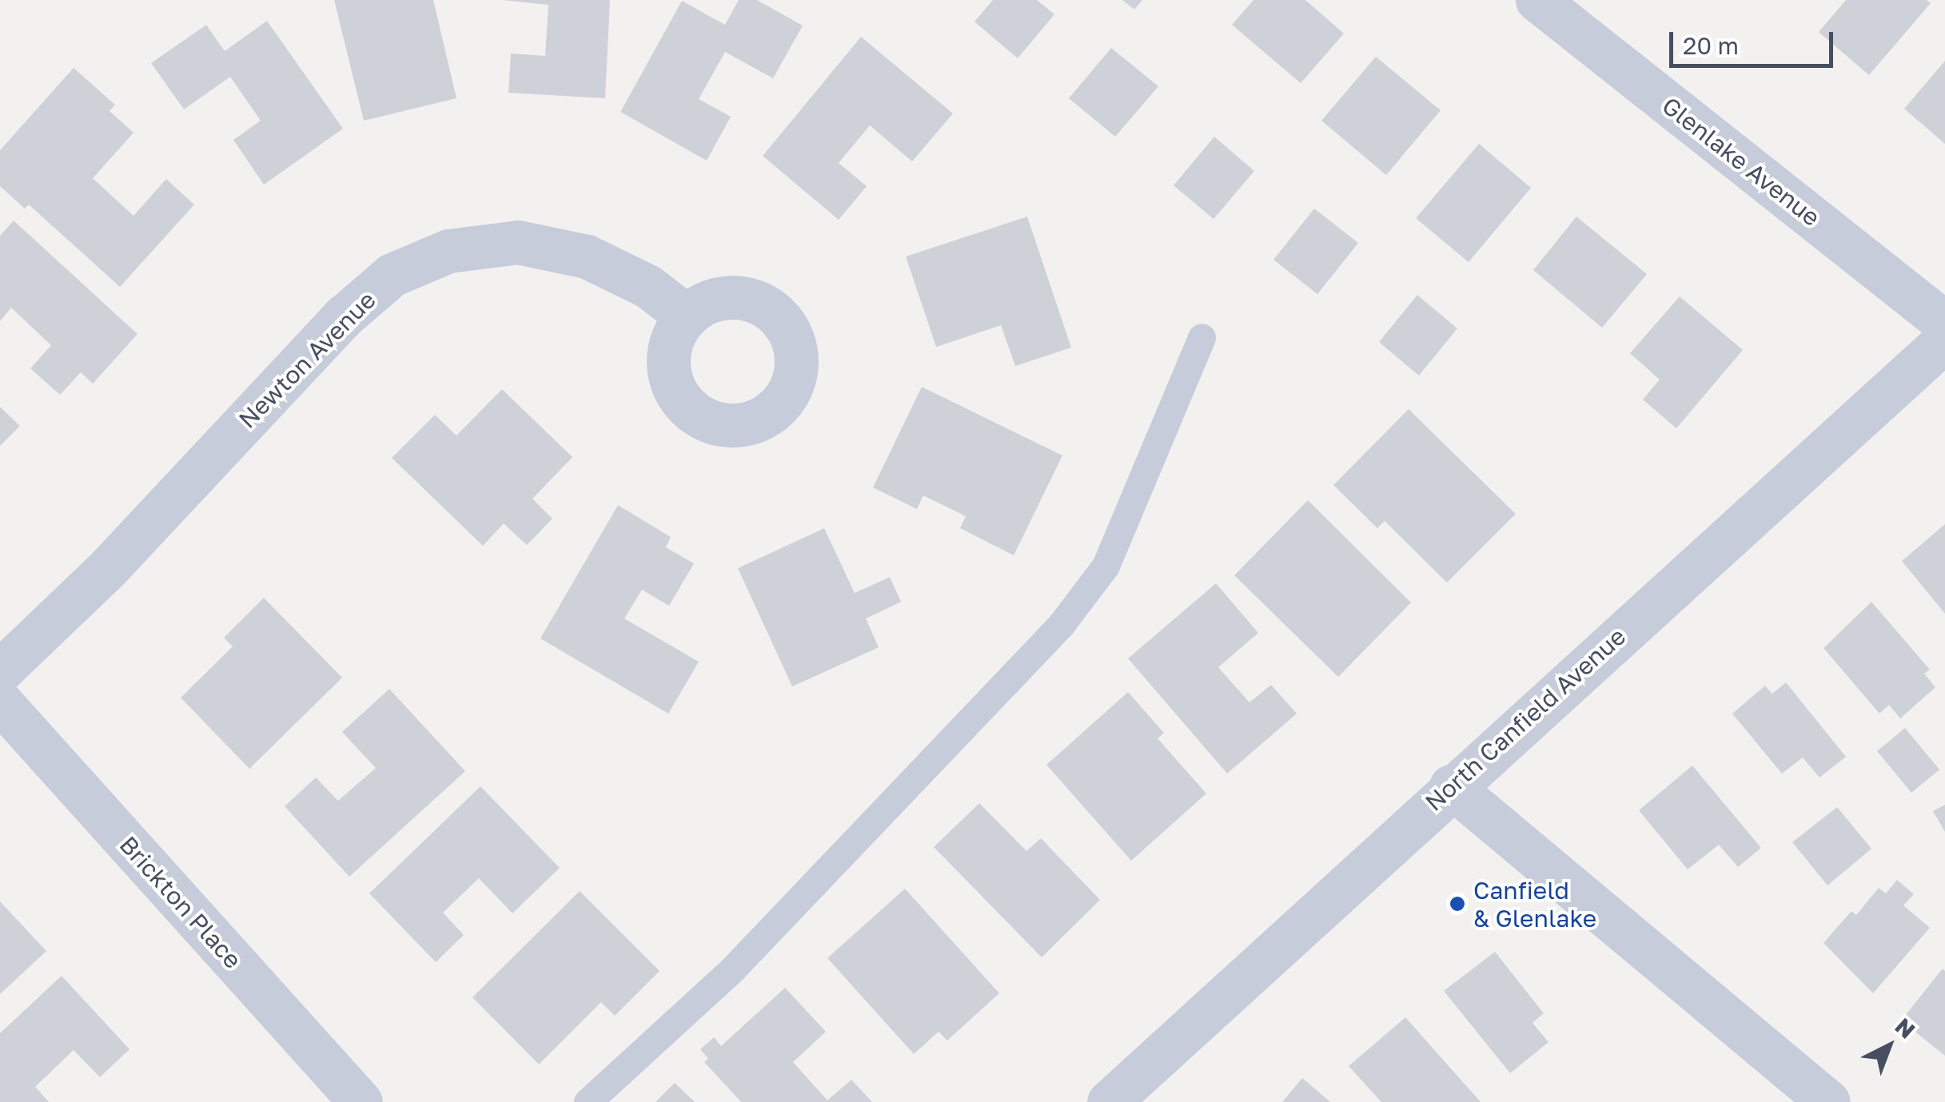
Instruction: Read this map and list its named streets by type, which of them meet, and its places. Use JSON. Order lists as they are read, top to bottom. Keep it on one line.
{"streets":{"street":["Glenlake Avenue","Newton Avenue","North Canfield Avenue","Brickton Place"]},"places":["Canfield & Glenlake"],"scale_bar":"20 m","north":"top right"}
